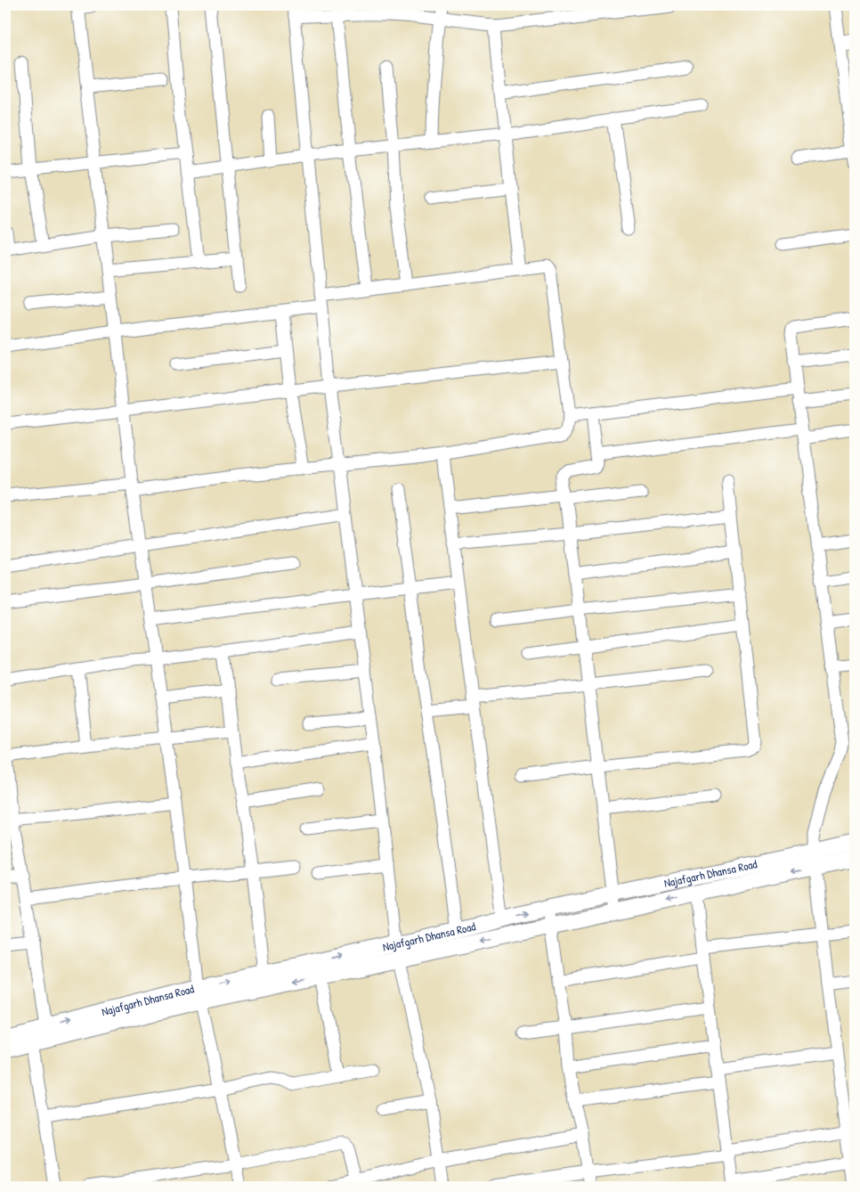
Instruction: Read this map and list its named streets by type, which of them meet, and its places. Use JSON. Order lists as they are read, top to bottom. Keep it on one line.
{"streets":{"main road":["Najafgarh Dhansa Road"]}}
